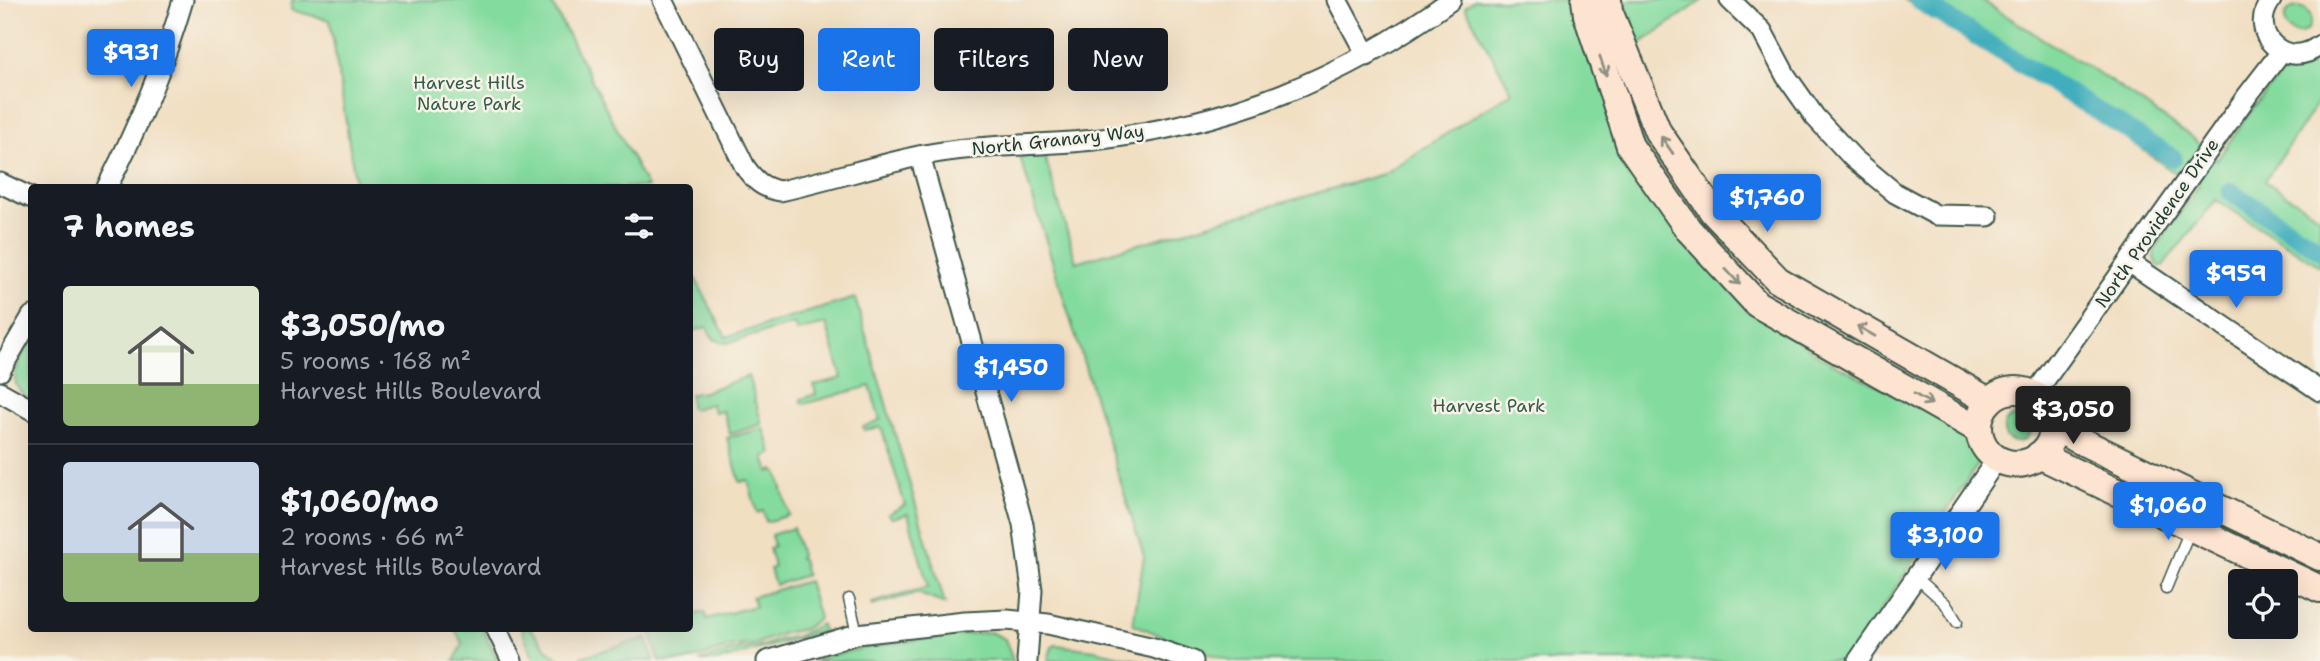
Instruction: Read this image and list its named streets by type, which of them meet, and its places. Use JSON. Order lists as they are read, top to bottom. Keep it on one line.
{"streets":{"street":["North Granary Way","North Providence Drive"]},"parks":["Harvest Hills Nature Park","Harvest Park"],"page":{"chip":["Buy","Rent","Filters","New"],"price":["$931","$1,760","$959","$1,450","$3,050","$1,060","$3,100"],"heading":"7 homes","list":[{"name":"$3,050/mo","note":"5 rooms · 168 m² · Harvest Hills Boulevard"},{"name":"$1,060/mo","note":"2 rooms · 66 m² · Harvest Hills Boulevard"}]}}
